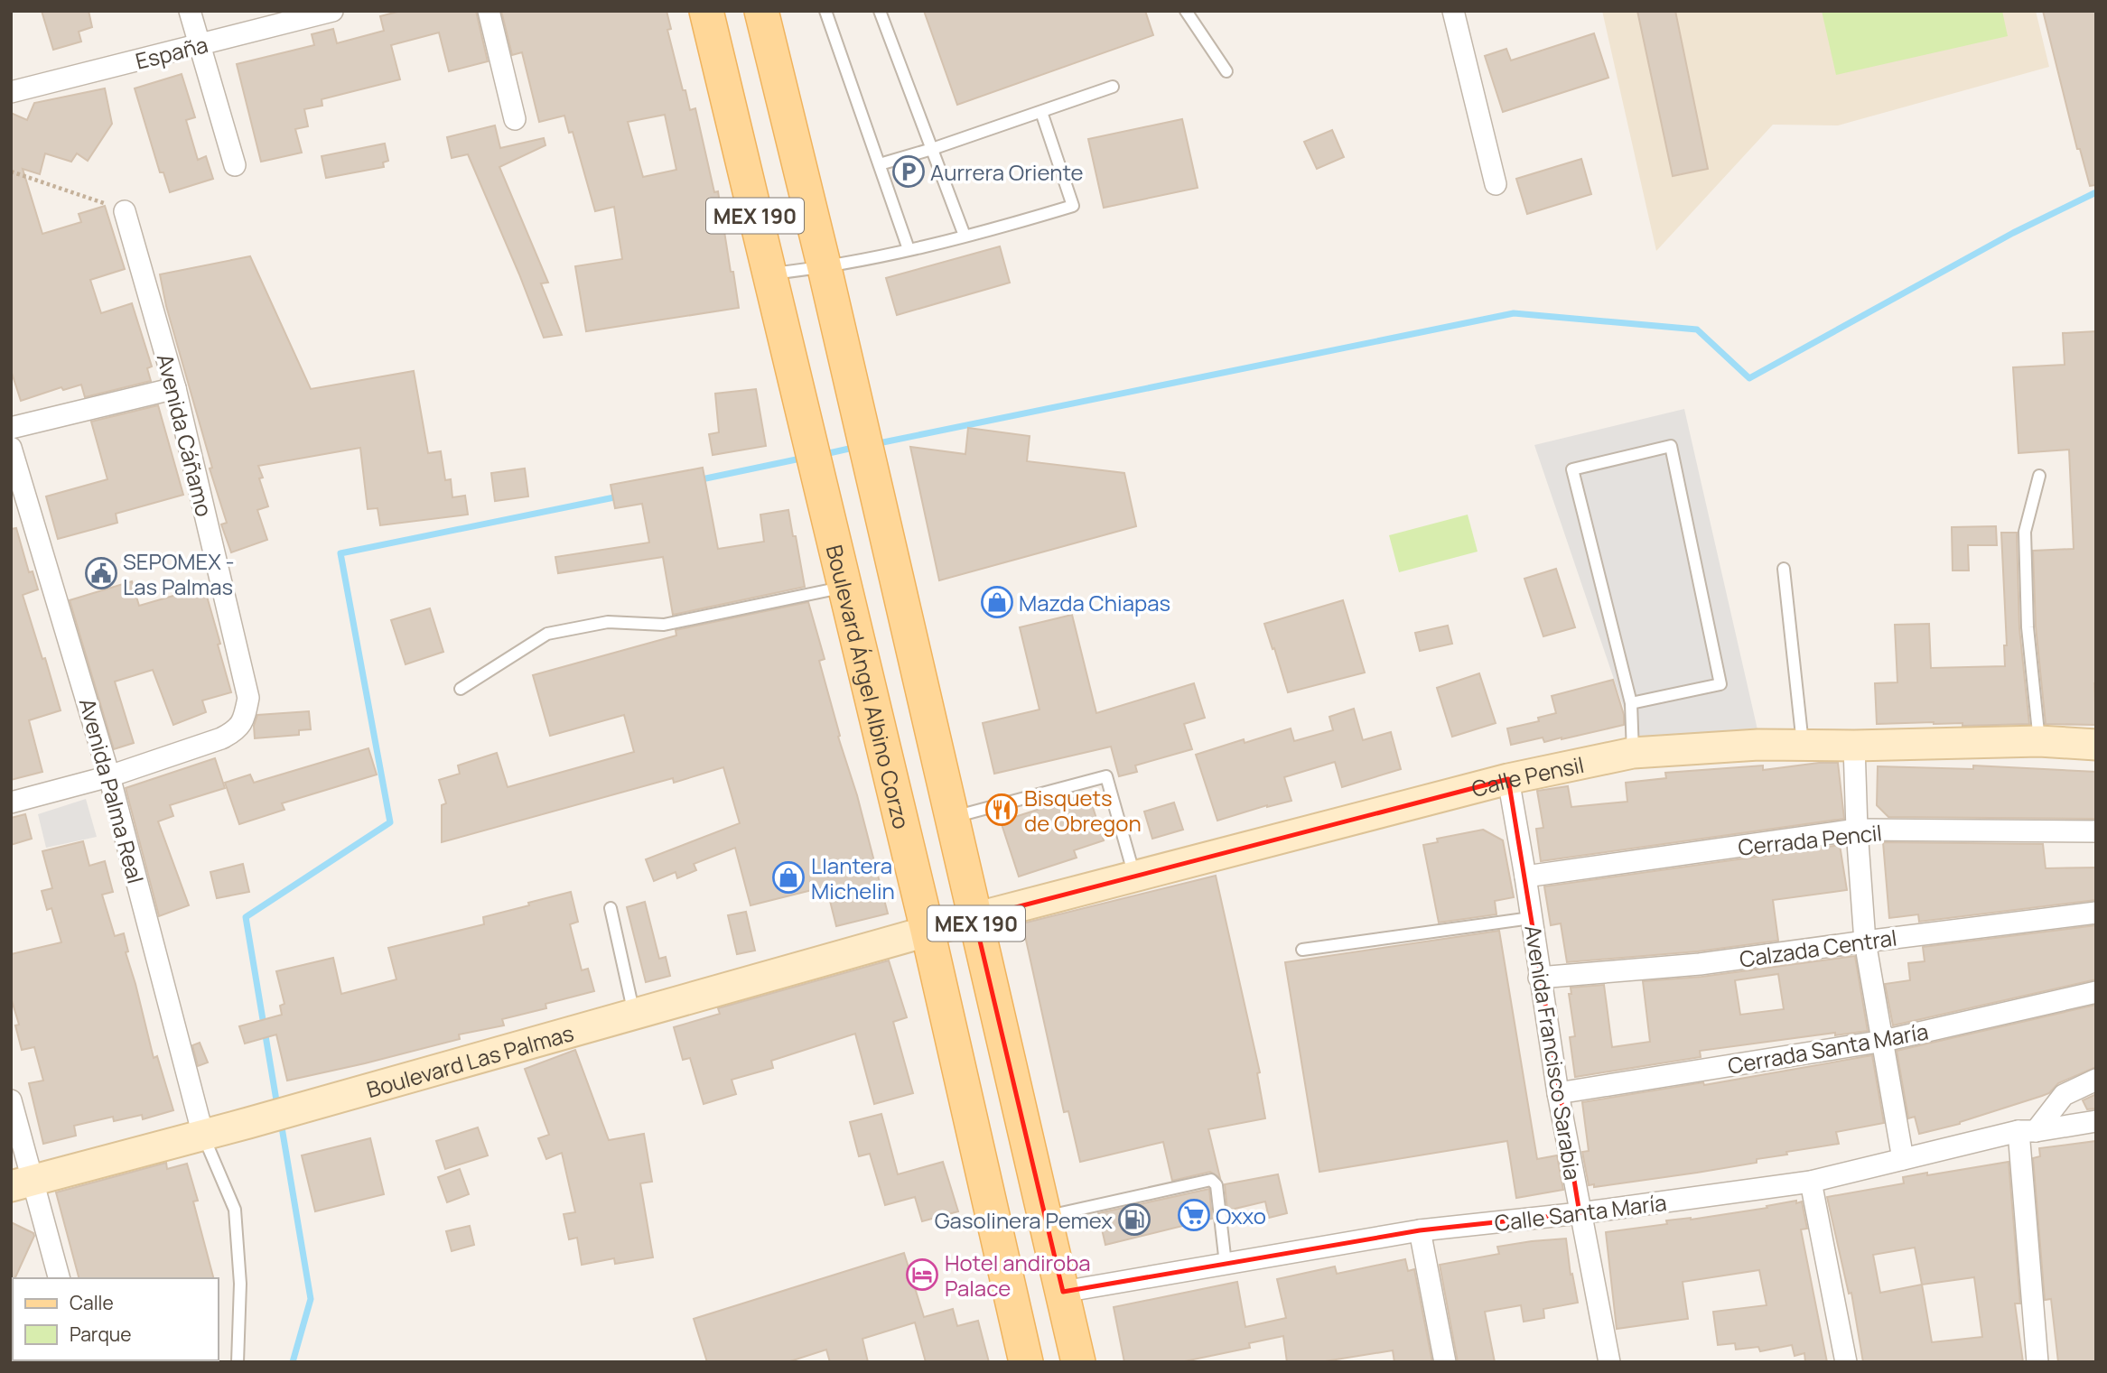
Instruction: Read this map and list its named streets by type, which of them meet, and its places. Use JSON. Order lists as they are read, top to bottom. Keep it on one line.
{"streets":{"main road":["MEX 190","Boulevard Ángel Albino Corzo","Calle Pensil","Boulevard Las Palmas"],"street":["España","Avenida Cáñamo","Avenida Palma Real","Cerrada Pencil","Calzada Central","Cerrada Santa María","Avenida Francisco Sarabia","Calle Santa María"]},"crossings":[["MEX 190","Calle Pensil"],["MEX 190","Calle Santa María"],["Avenida Cáñamo","Avenida Palma Real"],["Boulevard Ángel Albino Corzo","Calle Pensil"],["Boulevard Ángel Albino Corzo","Boulevard Las Palmas"],["Calle Pensil","Avenida Francisco Sarabia"],["Calle Pensil","Boulevard Las Palmas"],["Avenida Palma Real","Boulevard Las Palmas"],["Cerrada Pencil","Avenida Francisco Sarabia"],["Calzada Central","Avenida Francisco Sarabia"],["Cerrada Santa María","Avenida Francisco Sarabia"],["Avenida Francisco Sarabia","Calle Santa María"]],"places":{"parking":["Aurrera Oriente"],"public building":["SEPOMEX - Las Palmas"],"shop":["Mazda Chiapas","Llantera Michelin"],"restaurant":["Bisquets de Obregon"],"supermarket":["Oxxo"],"fuel station":["Gasolinera Pemex"],"hotel":["Hotel andiroba Palace"]},"legend":["Calle","Parque"]}
